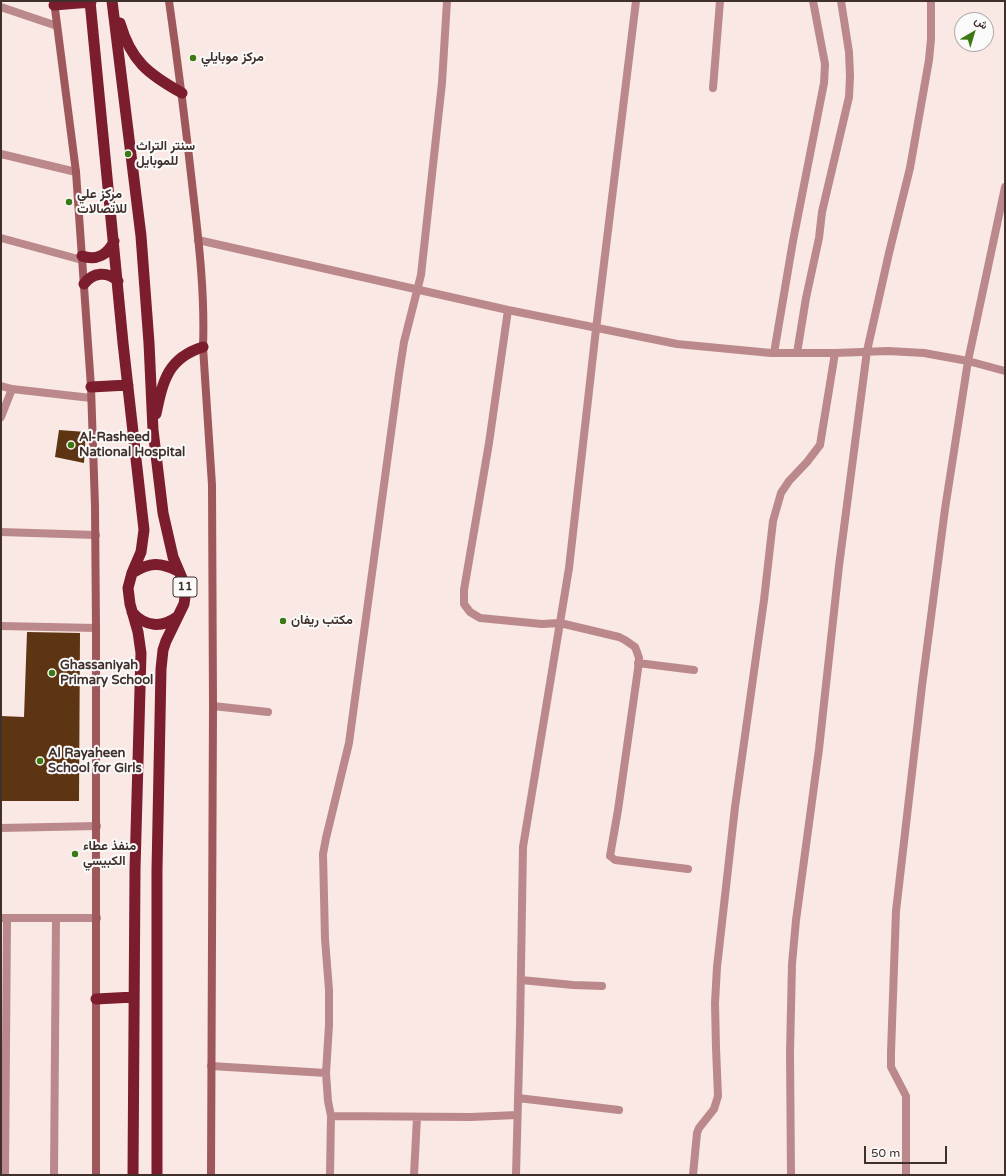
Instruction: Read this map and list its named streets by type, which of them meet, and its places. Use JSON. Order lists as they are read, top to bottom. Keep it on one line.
{"streets":{"highway":["11"]},"places":["مركز موبايلي","سنتر التراث للموبايل","مركز علي للاتصالات","Al-Rasheed National Hospital","مكتب ريفان","Ghassaniyah Primary School","Al Rayaheen School for Girls","منفذ عطاء الكبيسي"],"scale_bar":"50 m","north":"top right"}
